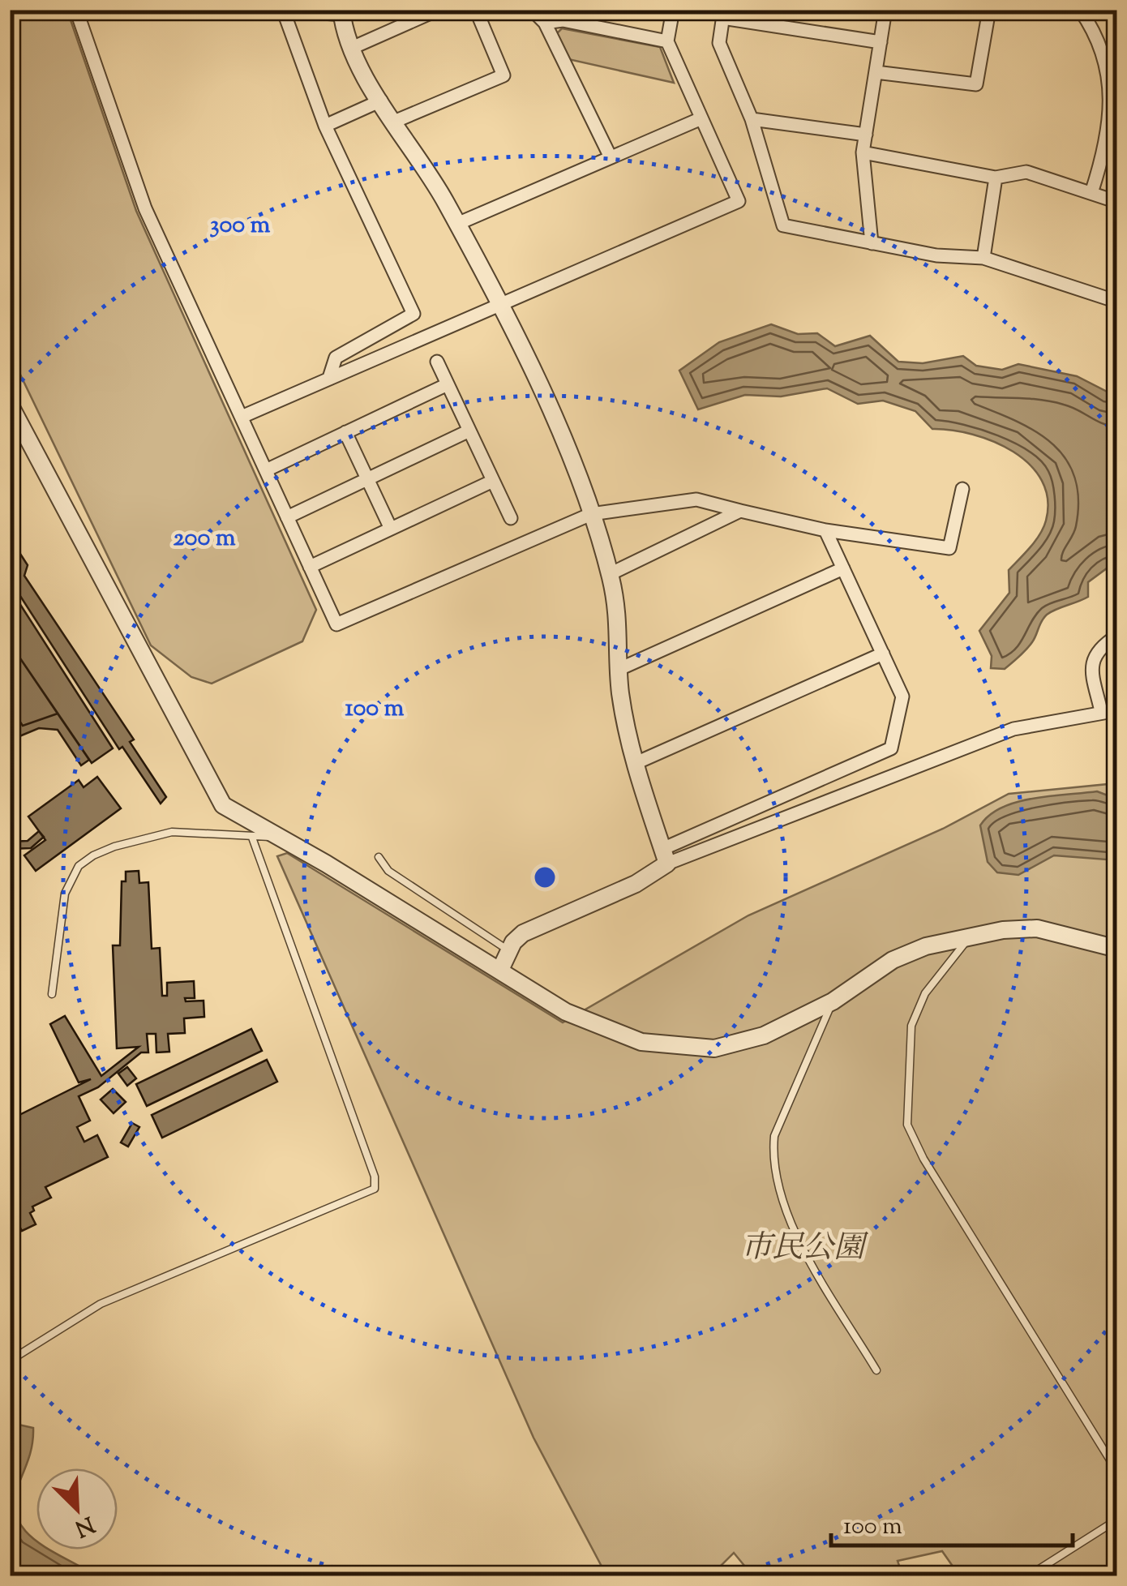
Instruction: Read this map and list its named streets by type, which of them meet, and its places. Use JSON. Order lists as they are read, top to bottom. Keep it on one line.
{"parks":["市民公園"],"scale_bar":"100 m","north":"bottom right","rings":["300 m","200 m","100 m"]}
